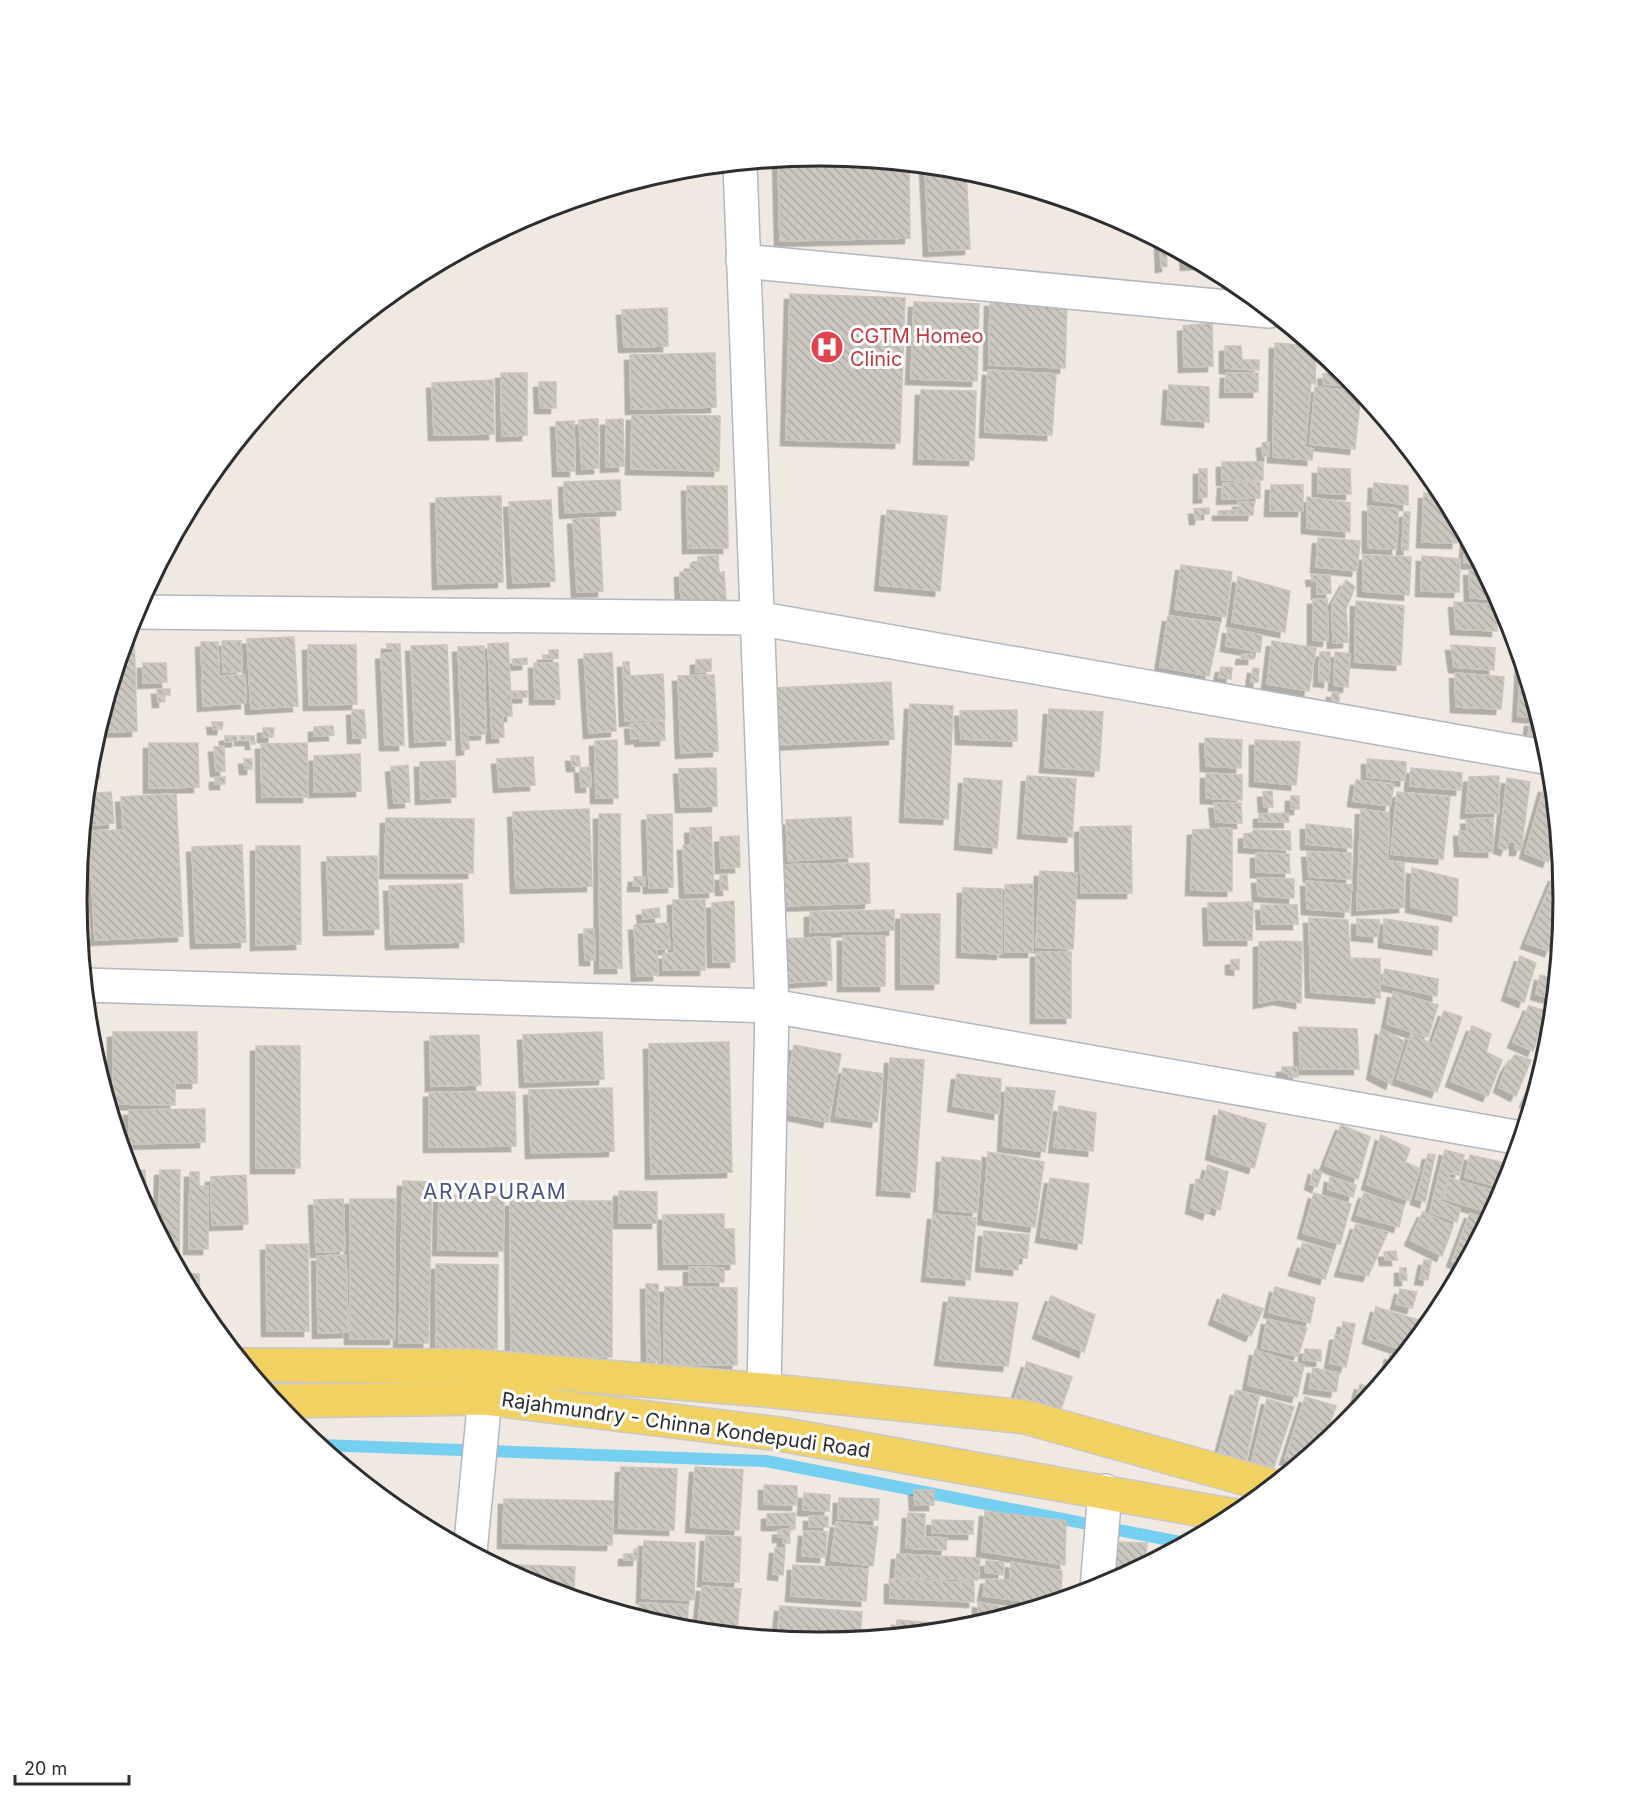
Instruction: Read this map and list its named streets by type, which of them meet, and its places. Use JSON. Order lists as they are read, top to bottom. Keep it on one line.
{"streets":{"main road":["Rajahmundry - Chinna Kondepudi Road"]},"districts":["ARYAPURAM"],"places":{"hospital":["CGTM Homeo Clinic"]},"scale_bar":"20 m"}
